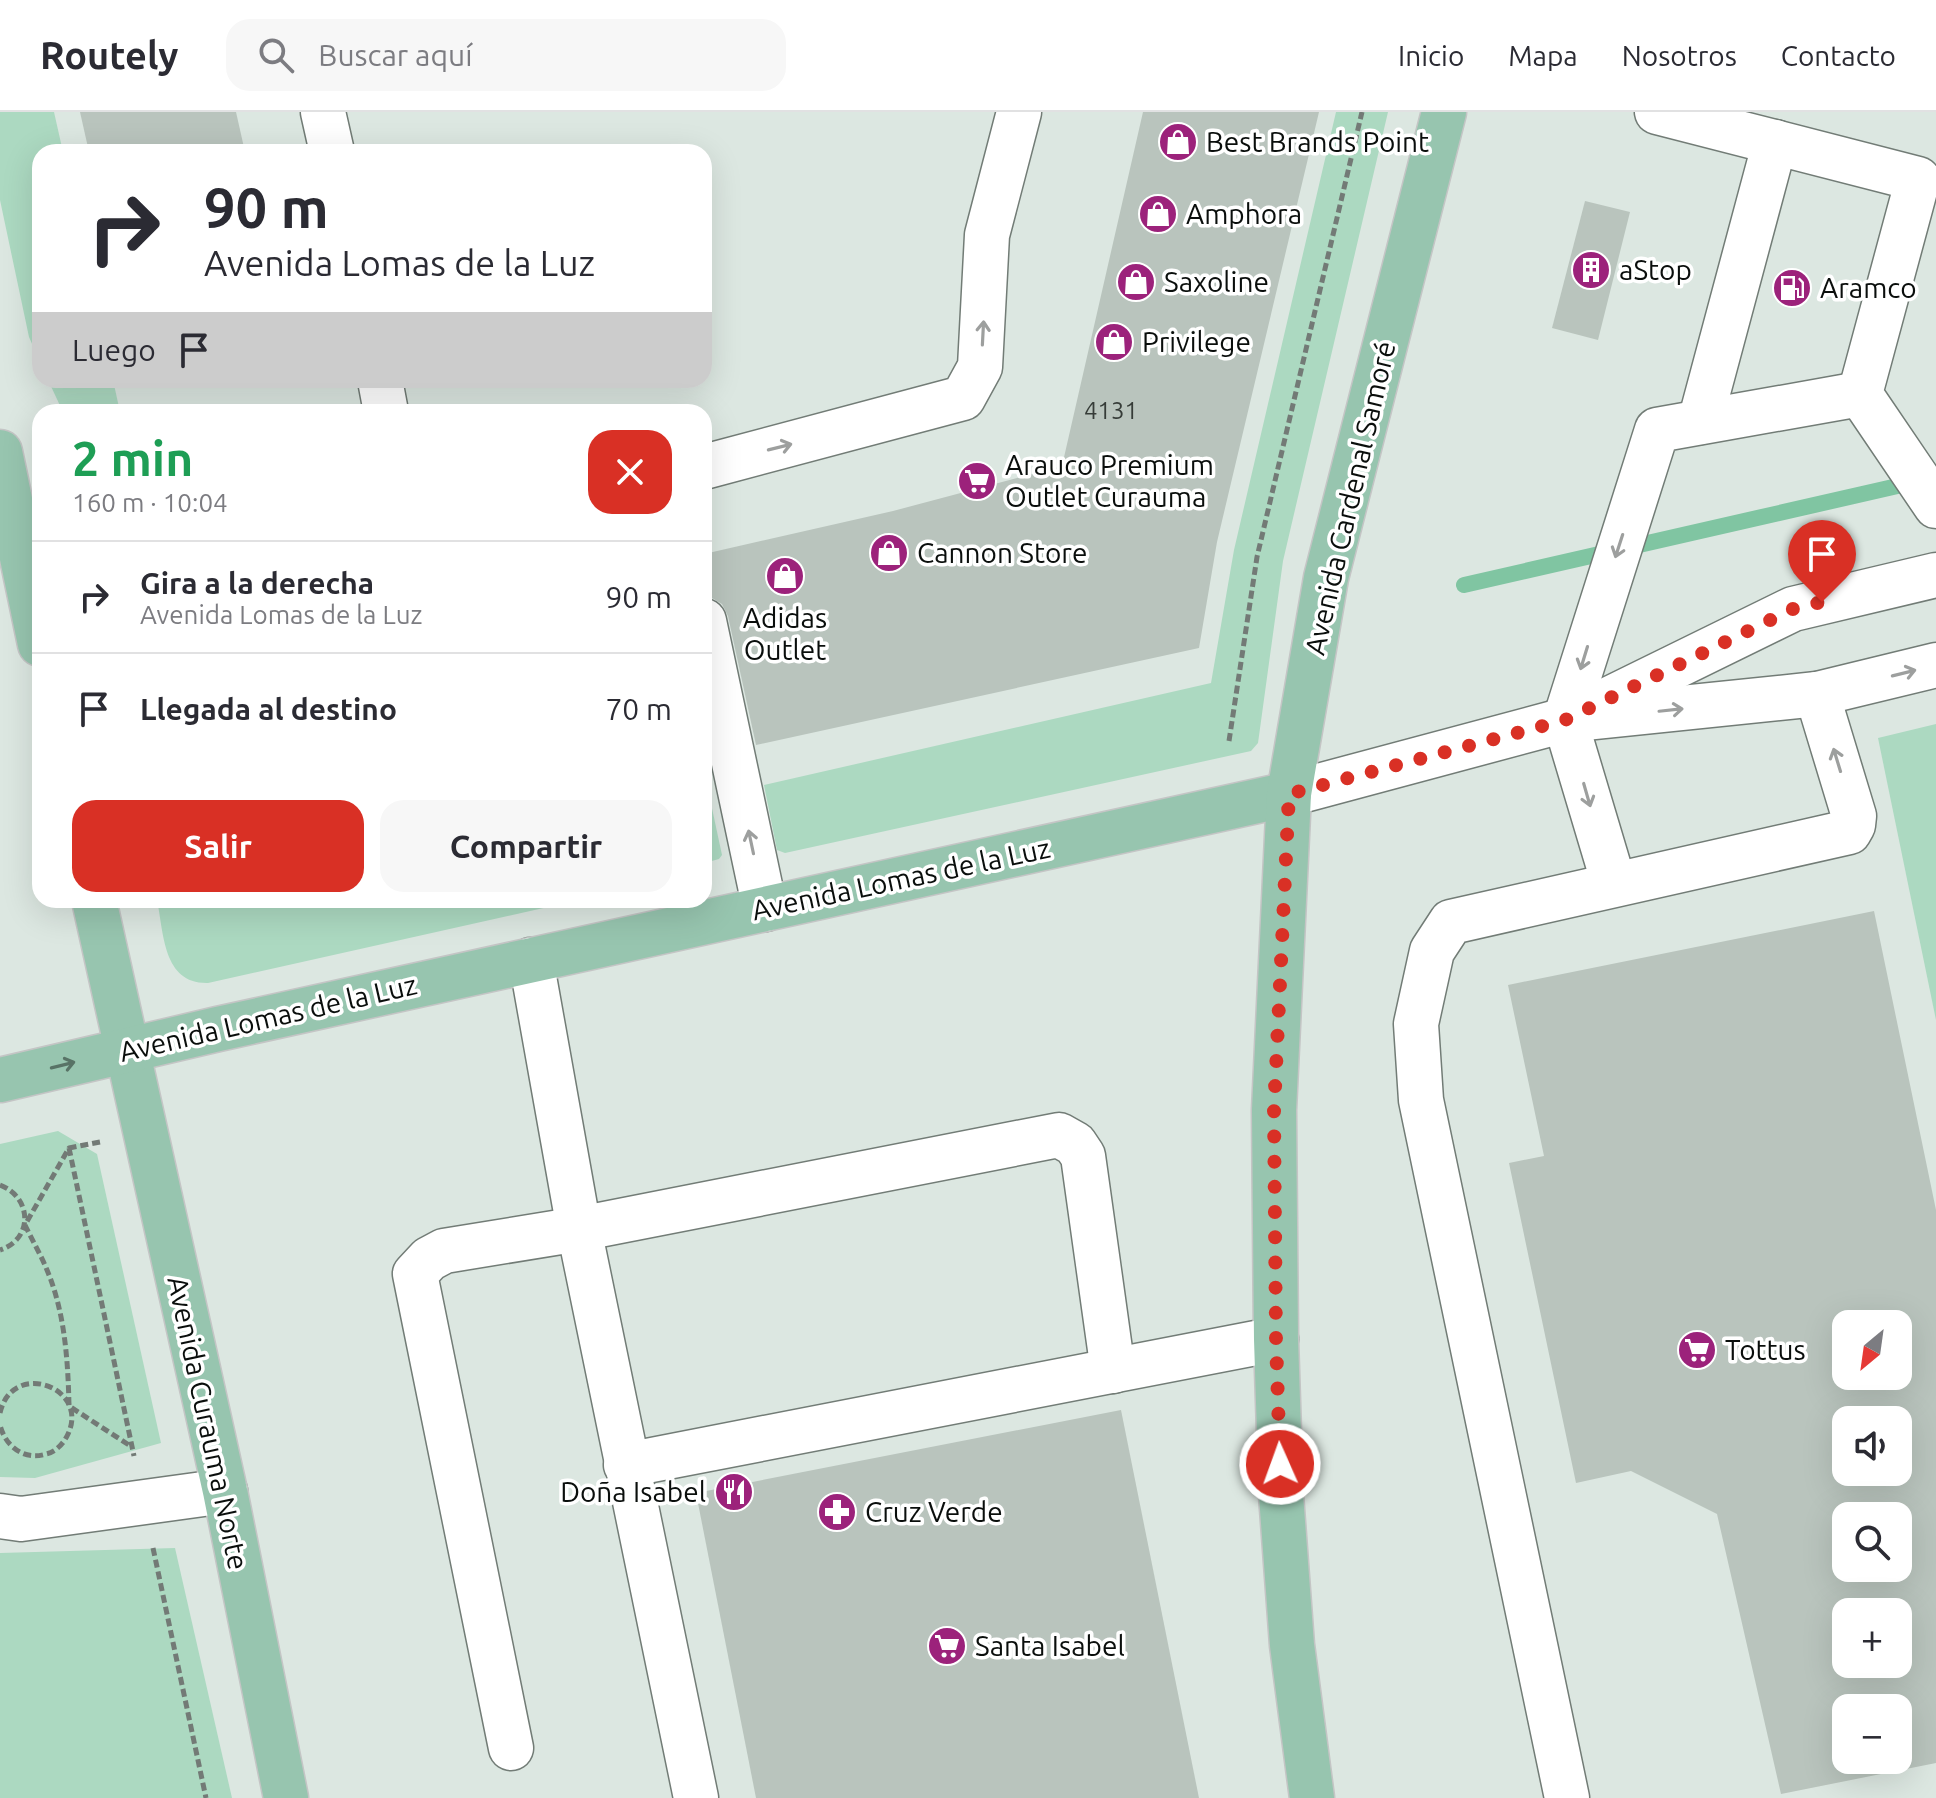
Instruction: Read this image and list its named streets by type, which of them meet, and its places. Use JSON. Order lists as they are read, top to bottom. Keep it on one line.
{"streets":{"main road":["Avenida Cardenal Samoré","Avenida Lomas de la Luz","Avenida Curauma Norte"]},"crossings":[["Avenida Cardenal Samoré","Avenida Lomas de la Luz"],["Avenida Lomas de la Luz","Avenida Curauma Norte"]],"places":{"shop":["Best Brands Point","Amphora","Saxoline","Privilege","Cannon Store","Adidas Outlet"],"building":["aStop"],"fuel station":["Aramco"],"supermarket":["Arauco Premium Outlet Curauma","Tottus","Santa Isabel"],"restaurant":["Doña Isabel"],"pharmacy":["Cruz Verde"]},"house_numbers":["4131"],"north":"bottom left","page":{"header":"Routely","search":"Buscar aquí","nav":["Inicio","Mapa","Nosotros","Contacto"],"turn":["90 m","Avenida Lomas de la Luz"],"then":"Luego","heading":["2 min","160 m · 10:04"],"list":[{"name":"Gira a la derecha","note":"Avenida Lomas de la Luz","value":"90 m"},{"name":"Llegada al destino","value":"70 m"}],"buttons":["Salir","Compartir"],"map_buttons":["+","−"]}}
